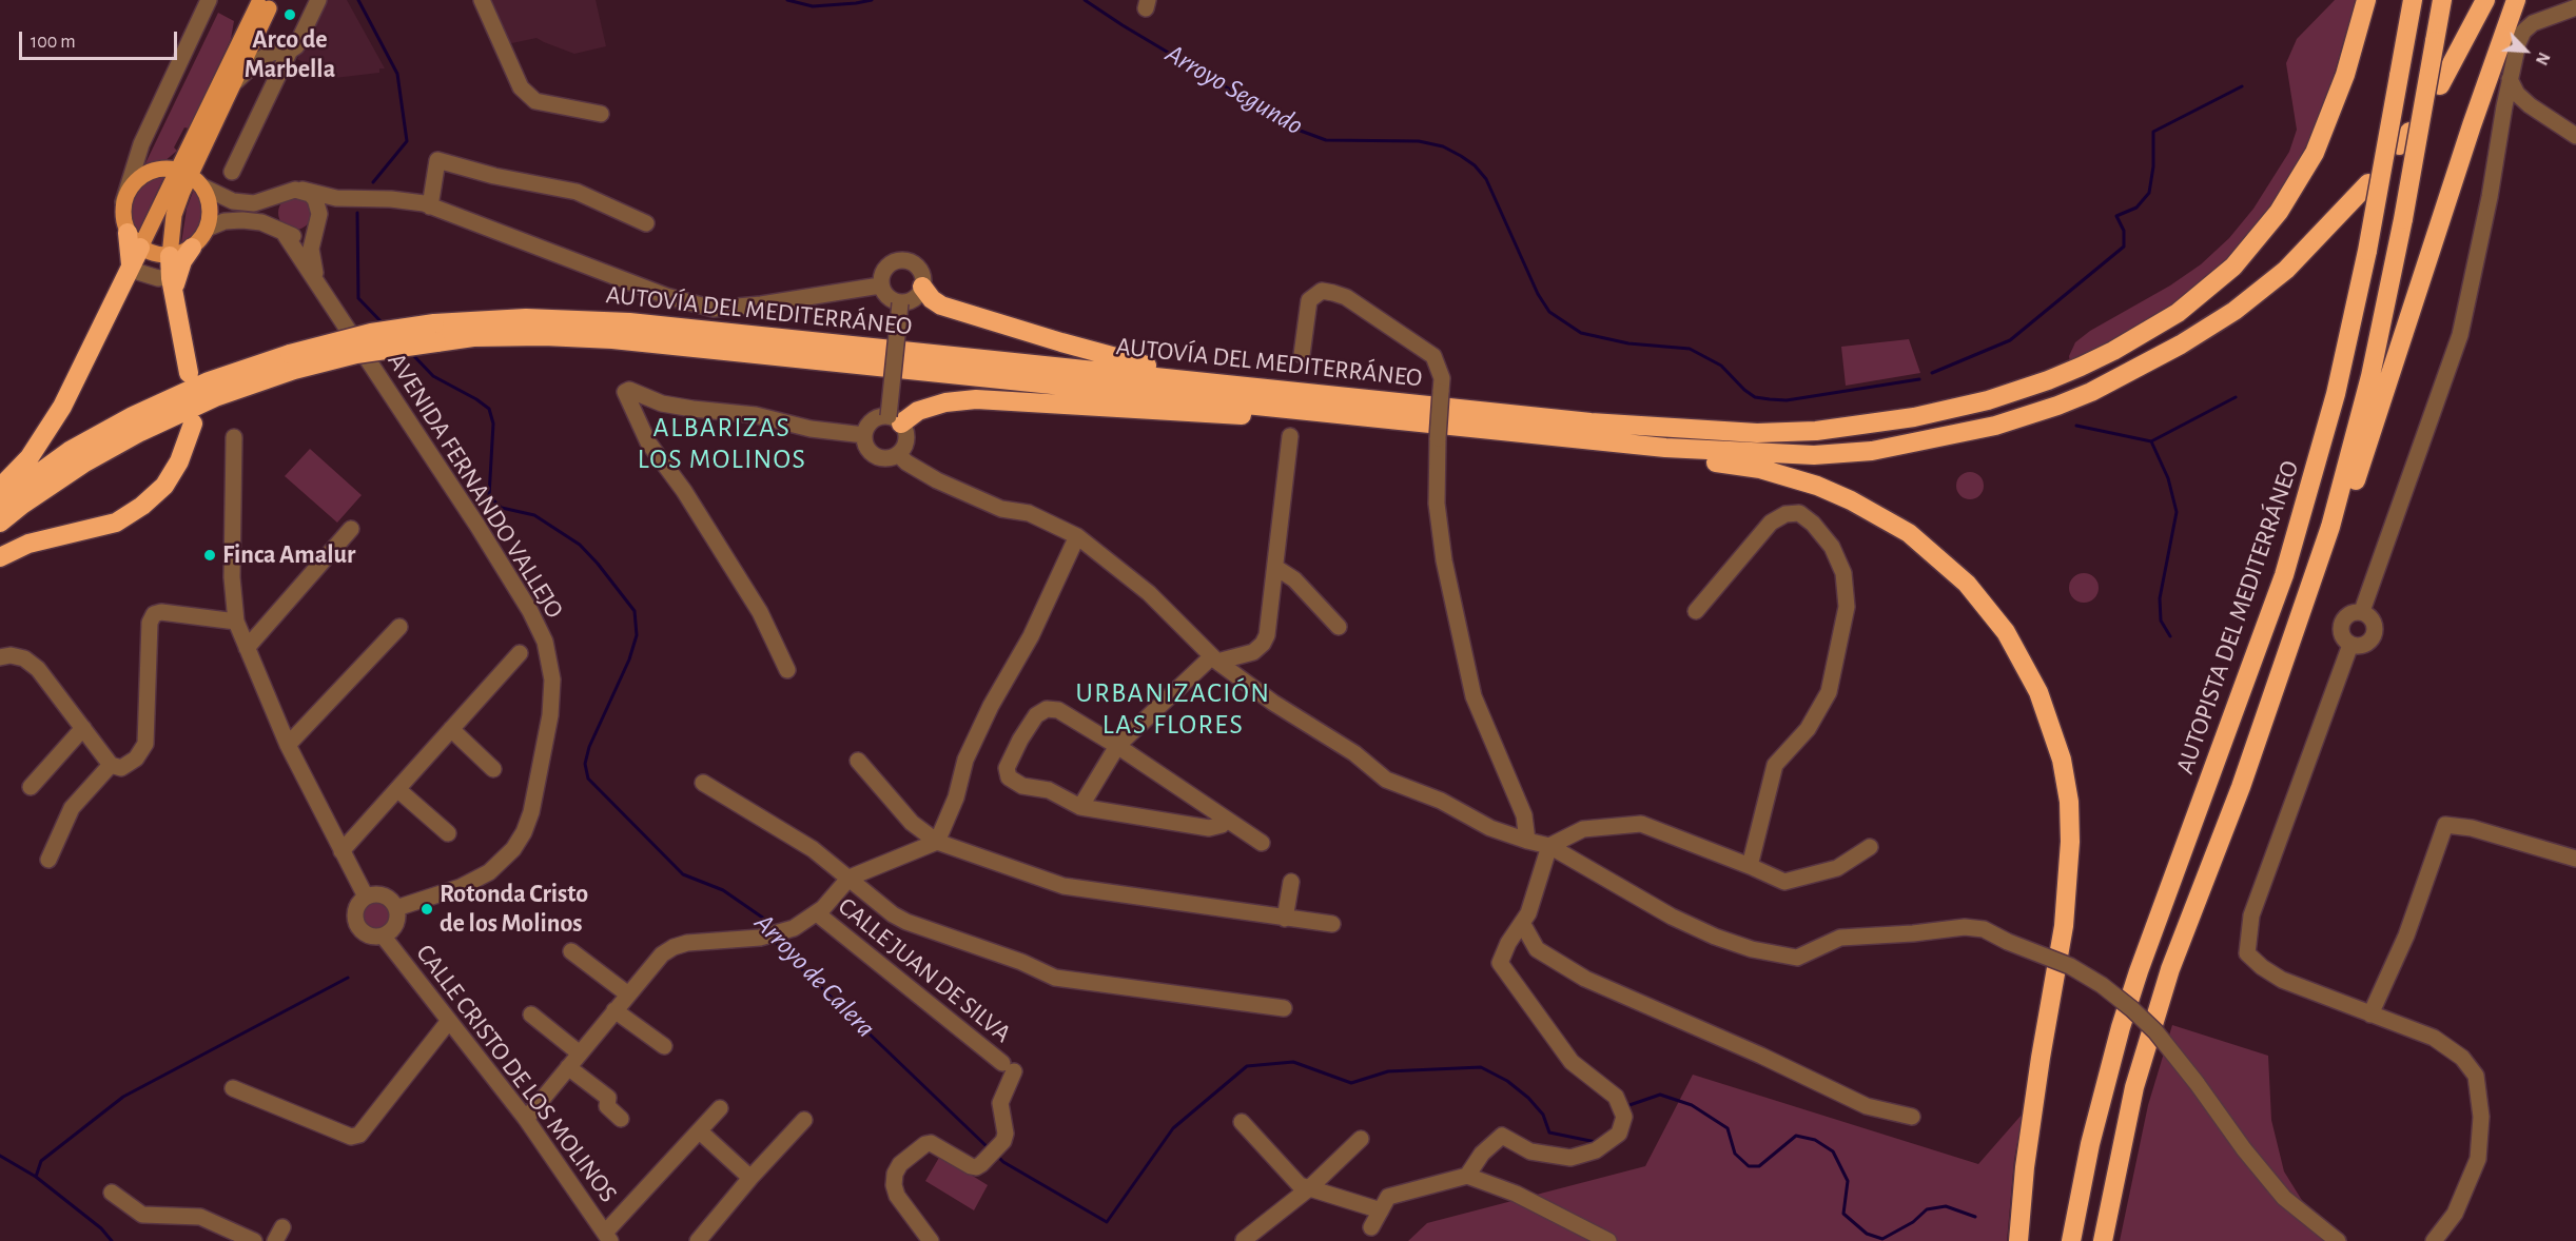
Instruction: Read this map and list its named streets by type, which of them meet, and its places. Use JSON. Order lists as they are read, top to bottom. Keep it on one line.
{"streets":{"highway":["AUTOVÍA DEL MEDITERRÁNEO","AUTOPISTA DEL MEDITERRÁNEO"],"street":["AVENIDA FERNANDO VALLEJO","CALLE JUAN DE SILVA","CALLE CRISTO DE LOS MOLINOS"]},"crossings":[["AVENIDA FERNANDO VALLEJO","CALLE CRISTO DE LOS MOLINOS"]],"districts":["ALBARIZAS LOS MOLINOS","URBANIZACIÓN LAS FLORES"],"water":["Arroyo Segundo","Arroyo de Calera"],"places":["Arco de Marbella","Finca Amalur","Rotonda Cristo de los Molinos"],"scale_bar":"100 m","north":"bottom right"}
